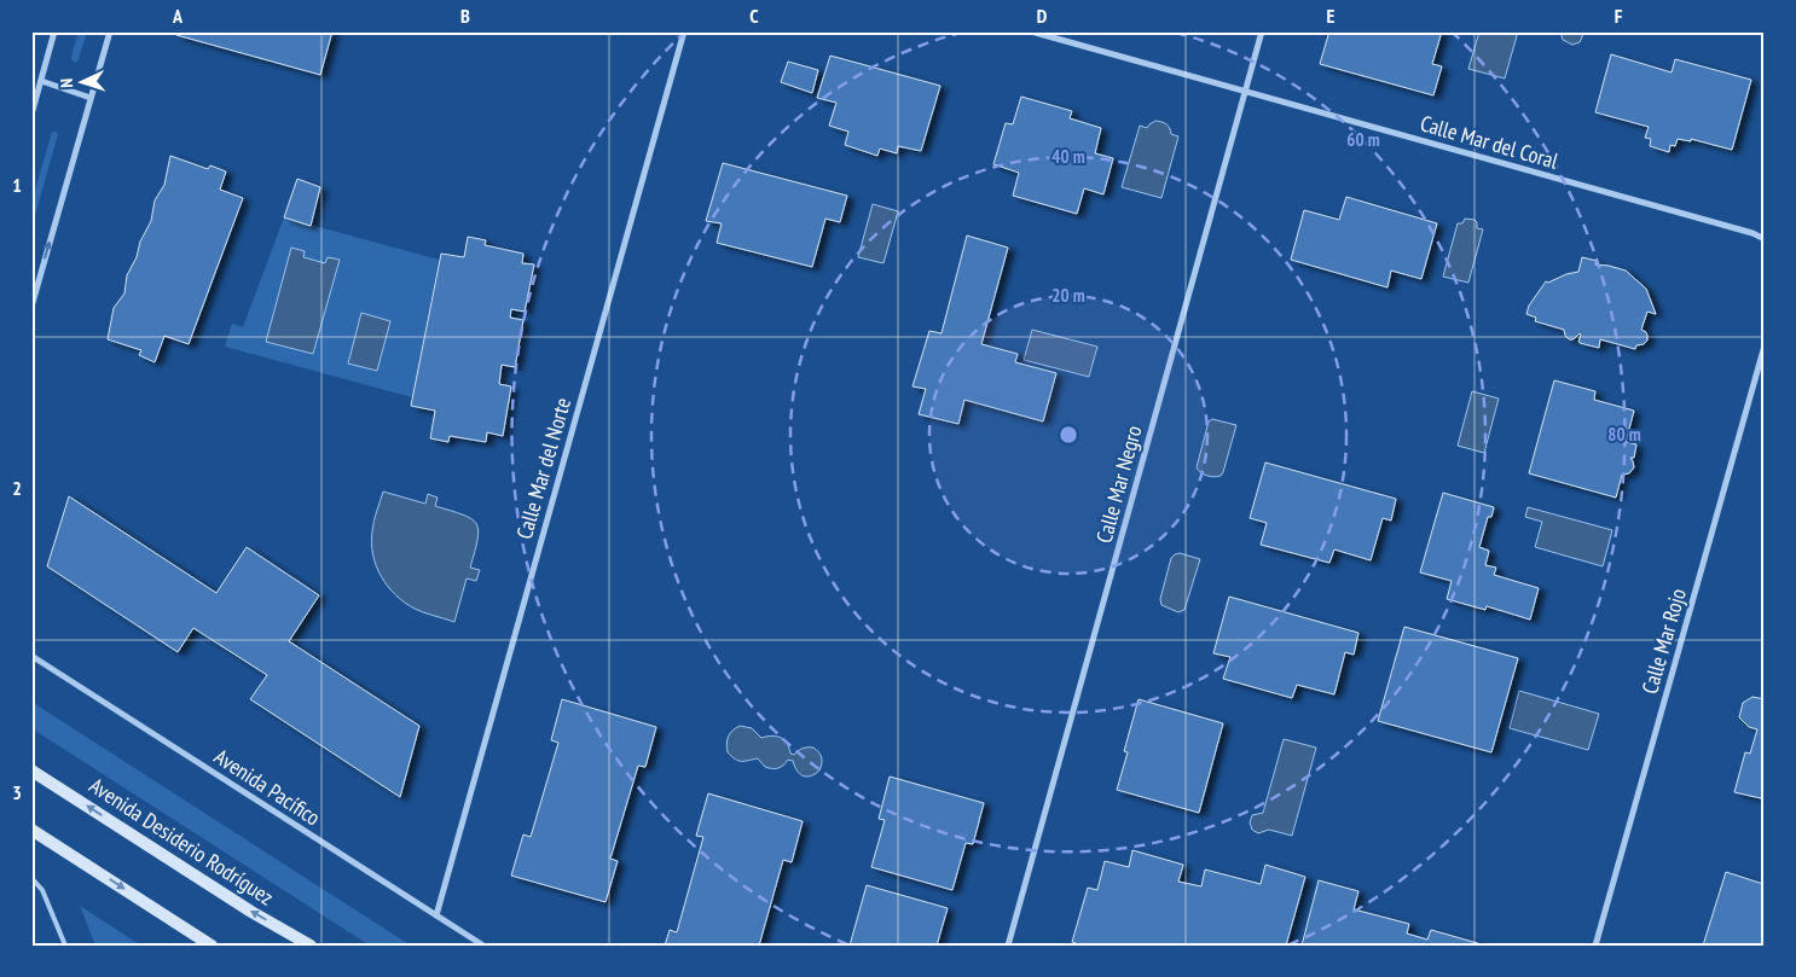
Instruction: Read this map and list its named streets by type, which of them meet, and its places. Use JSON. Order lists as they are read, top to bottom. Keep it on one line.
{"streets":{"street":["Calle Mar del Coral","Calle Mar del Norte","Calle Mar Negro","Calle Mar Rojo","Avenida Pacífico","Avenida Desiderio Rodríguez"]},"crossings":[["Calle Mar del Coral","Calle Mar Negro"],["Calle Mar del Norte","Avenida Pacífico"]],"north":"left","grid":{"columns":["A","B","C","D","E","F"],"rows":["1","2","3"]},"rings":["60 m","40 m","20 m","80 m"]}
